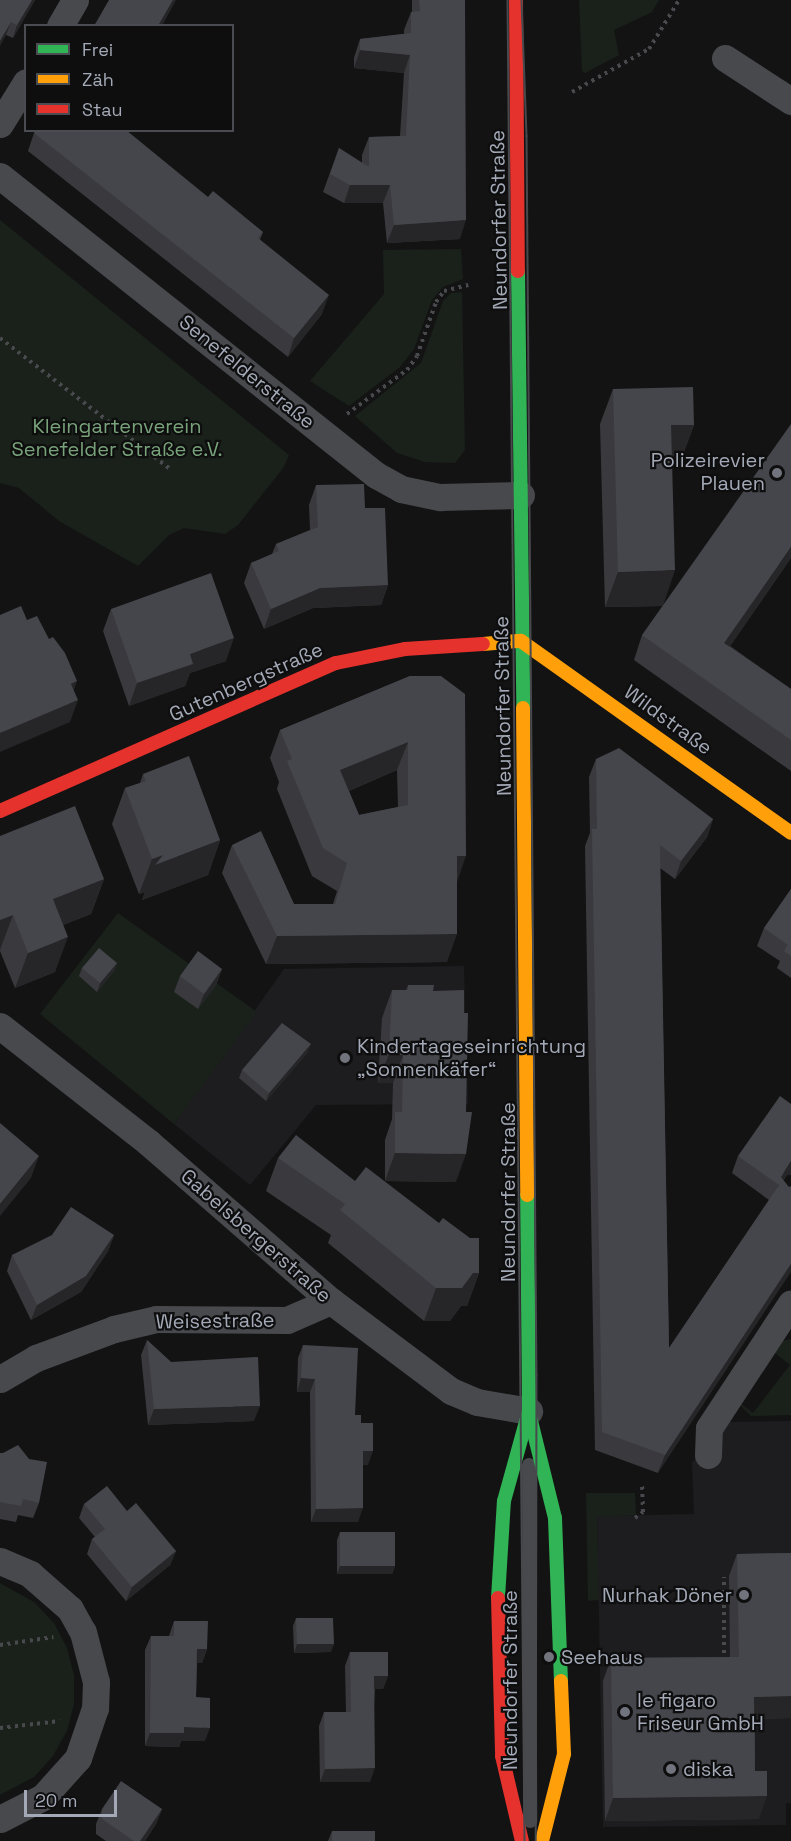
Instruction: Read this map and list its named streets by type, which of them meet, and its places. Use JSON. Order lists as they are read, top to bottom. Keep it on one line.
{"streets":{"street":["Neundorfer Straße","Senefelderstraße","Gutenbergstraße","Wildstraße","Gabelsbergerstraße","Weisestraße"]},"crossings":[["Neundorfer Straße","Senefelderstraße"],["Neundorfer Straße","Gutenbergstraße"],["Neundorfer Straße","Wildstraße"],["Neundorfer Straße","Gabelsbergerstraße"],["Gutenbergstraße","Wildstraße"],["Gabelsbergerstraße","Weisestraße"]],"parks":["Kleingartenverein Senefelder Straße e.V."],"places":["Polizeirevier Plauen","Kindertageseinrichtung „Sonnenkäfer“","Nurhak Döner","Seehaus","le figaro Friseur GmbH","diska"],"legend":["Frei","Zäh","Stau"],"scale_bar":"20 m"}
